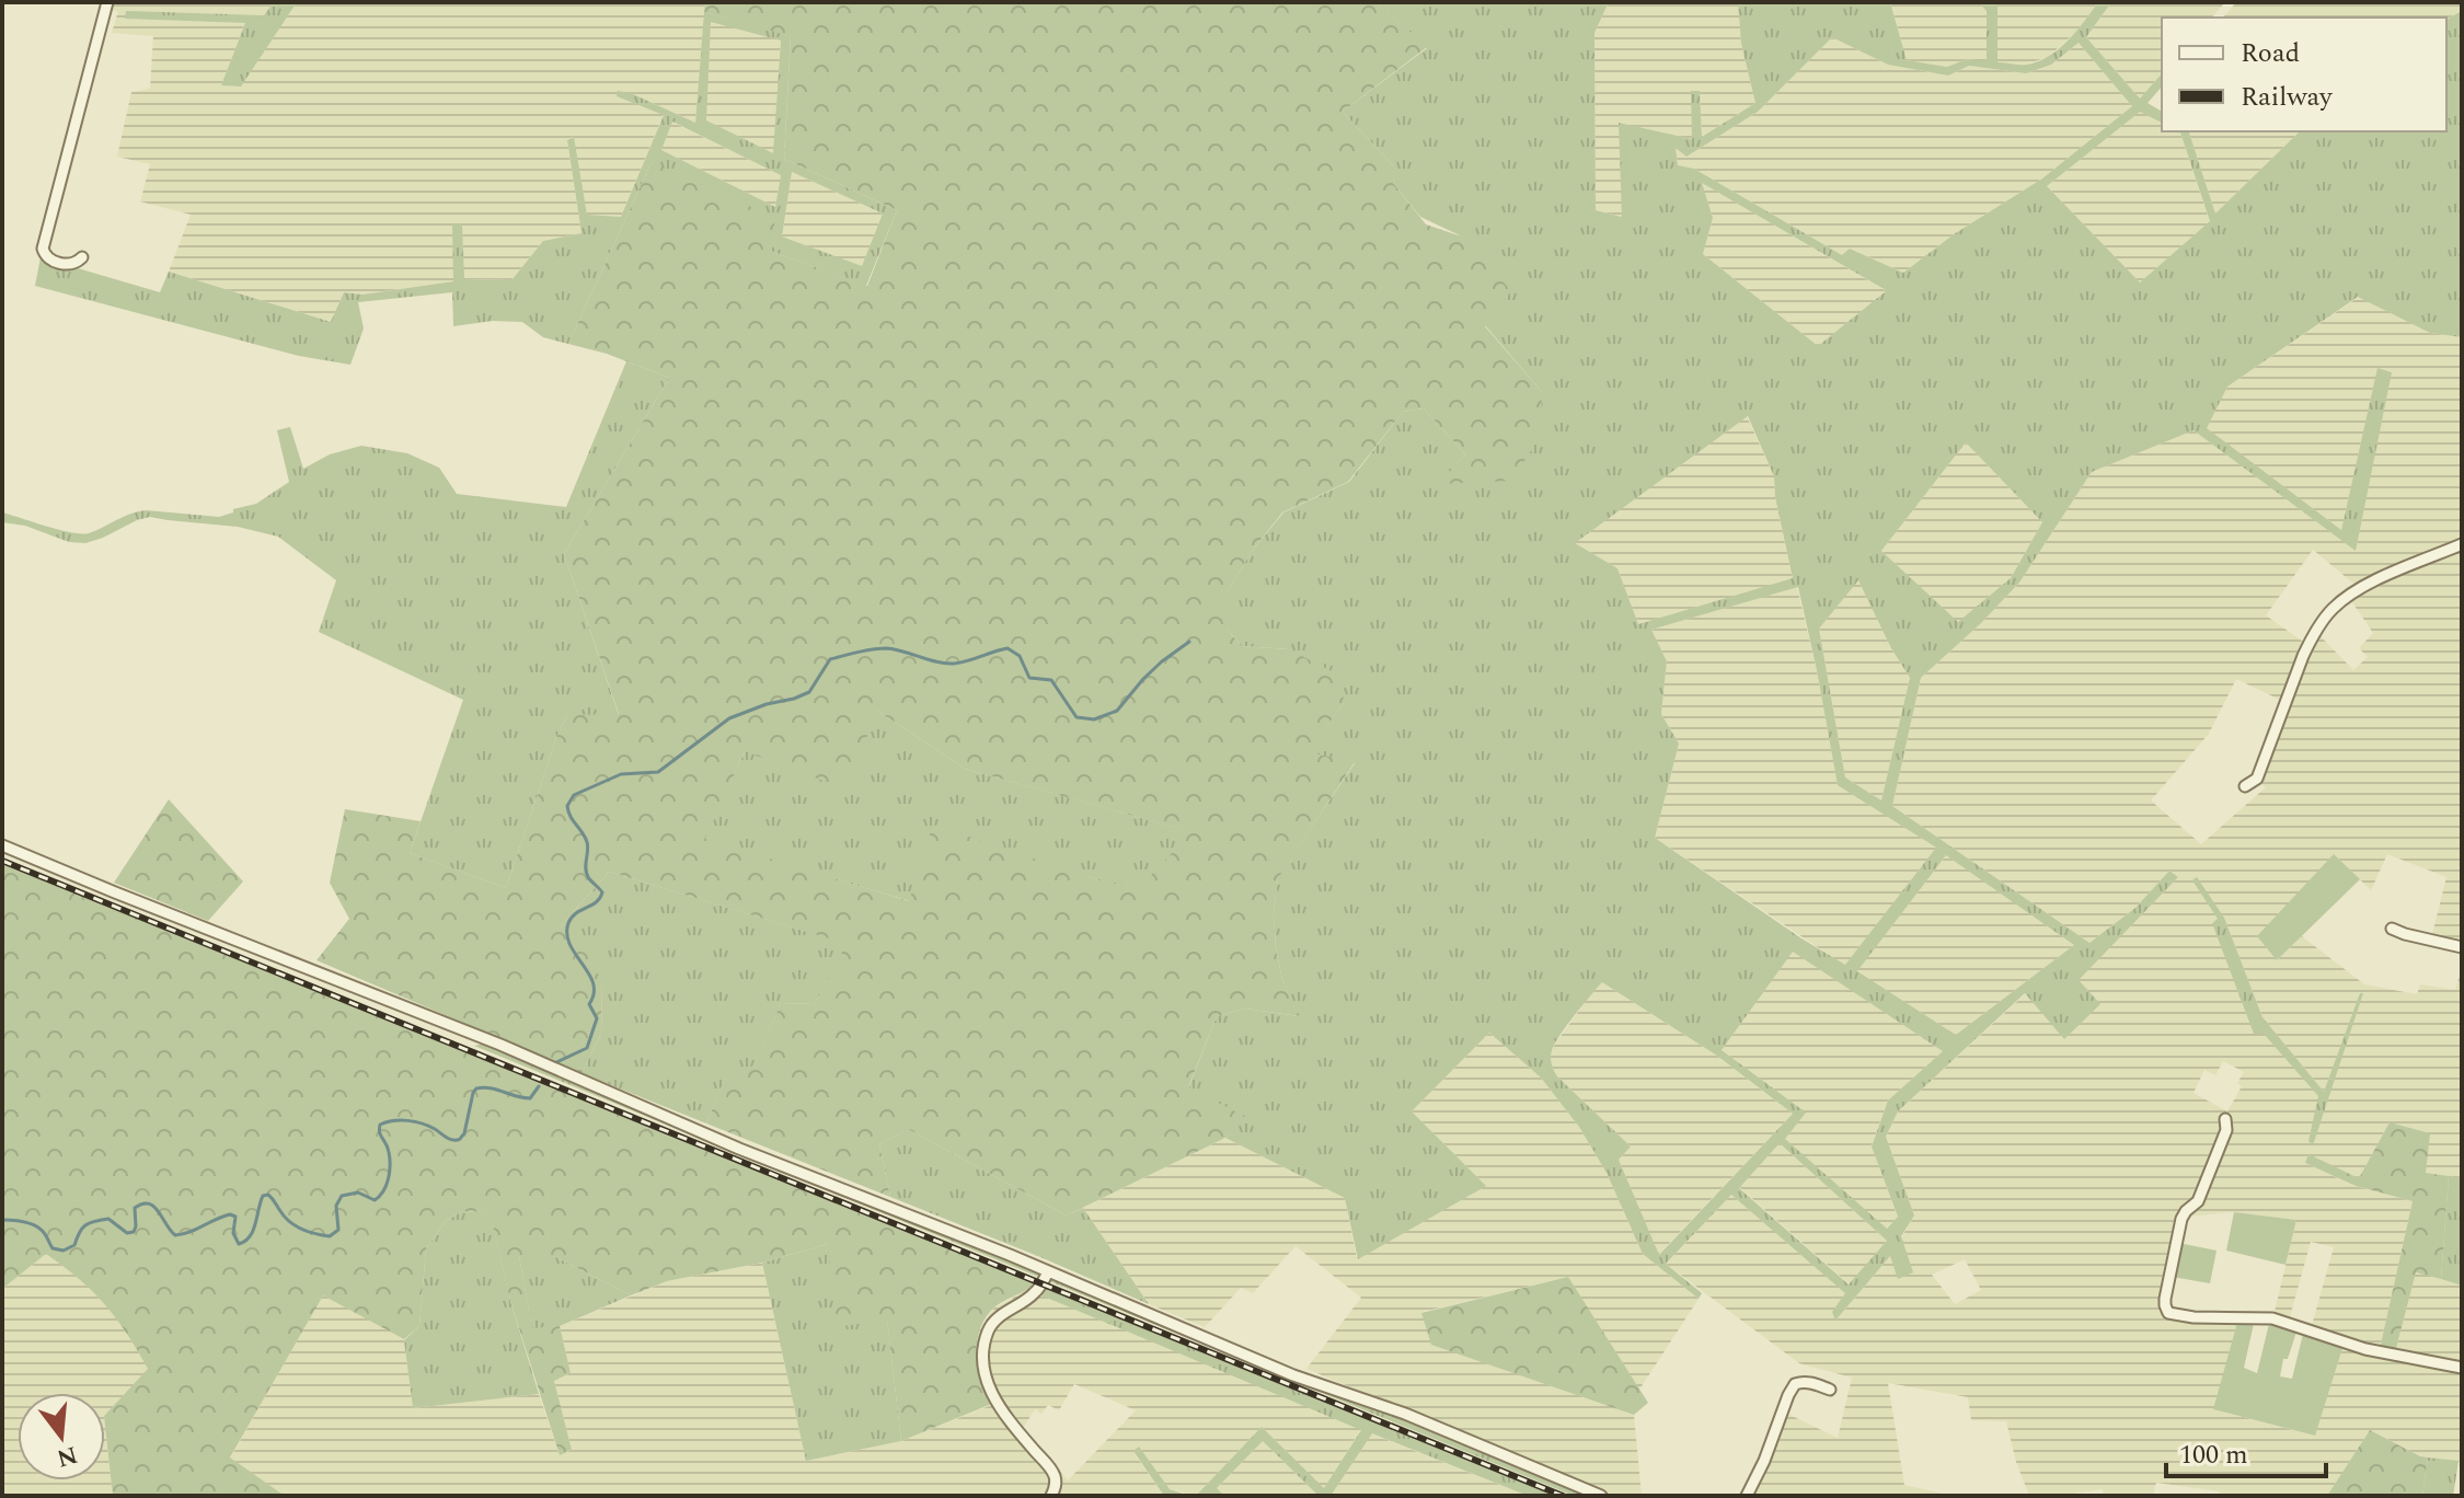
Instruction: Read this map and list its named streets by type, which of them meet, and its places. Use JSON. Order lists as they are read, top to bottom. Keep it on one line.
{"legend":["Road","Railway"],"scale_bar":"100 m","north":"bottom"}
